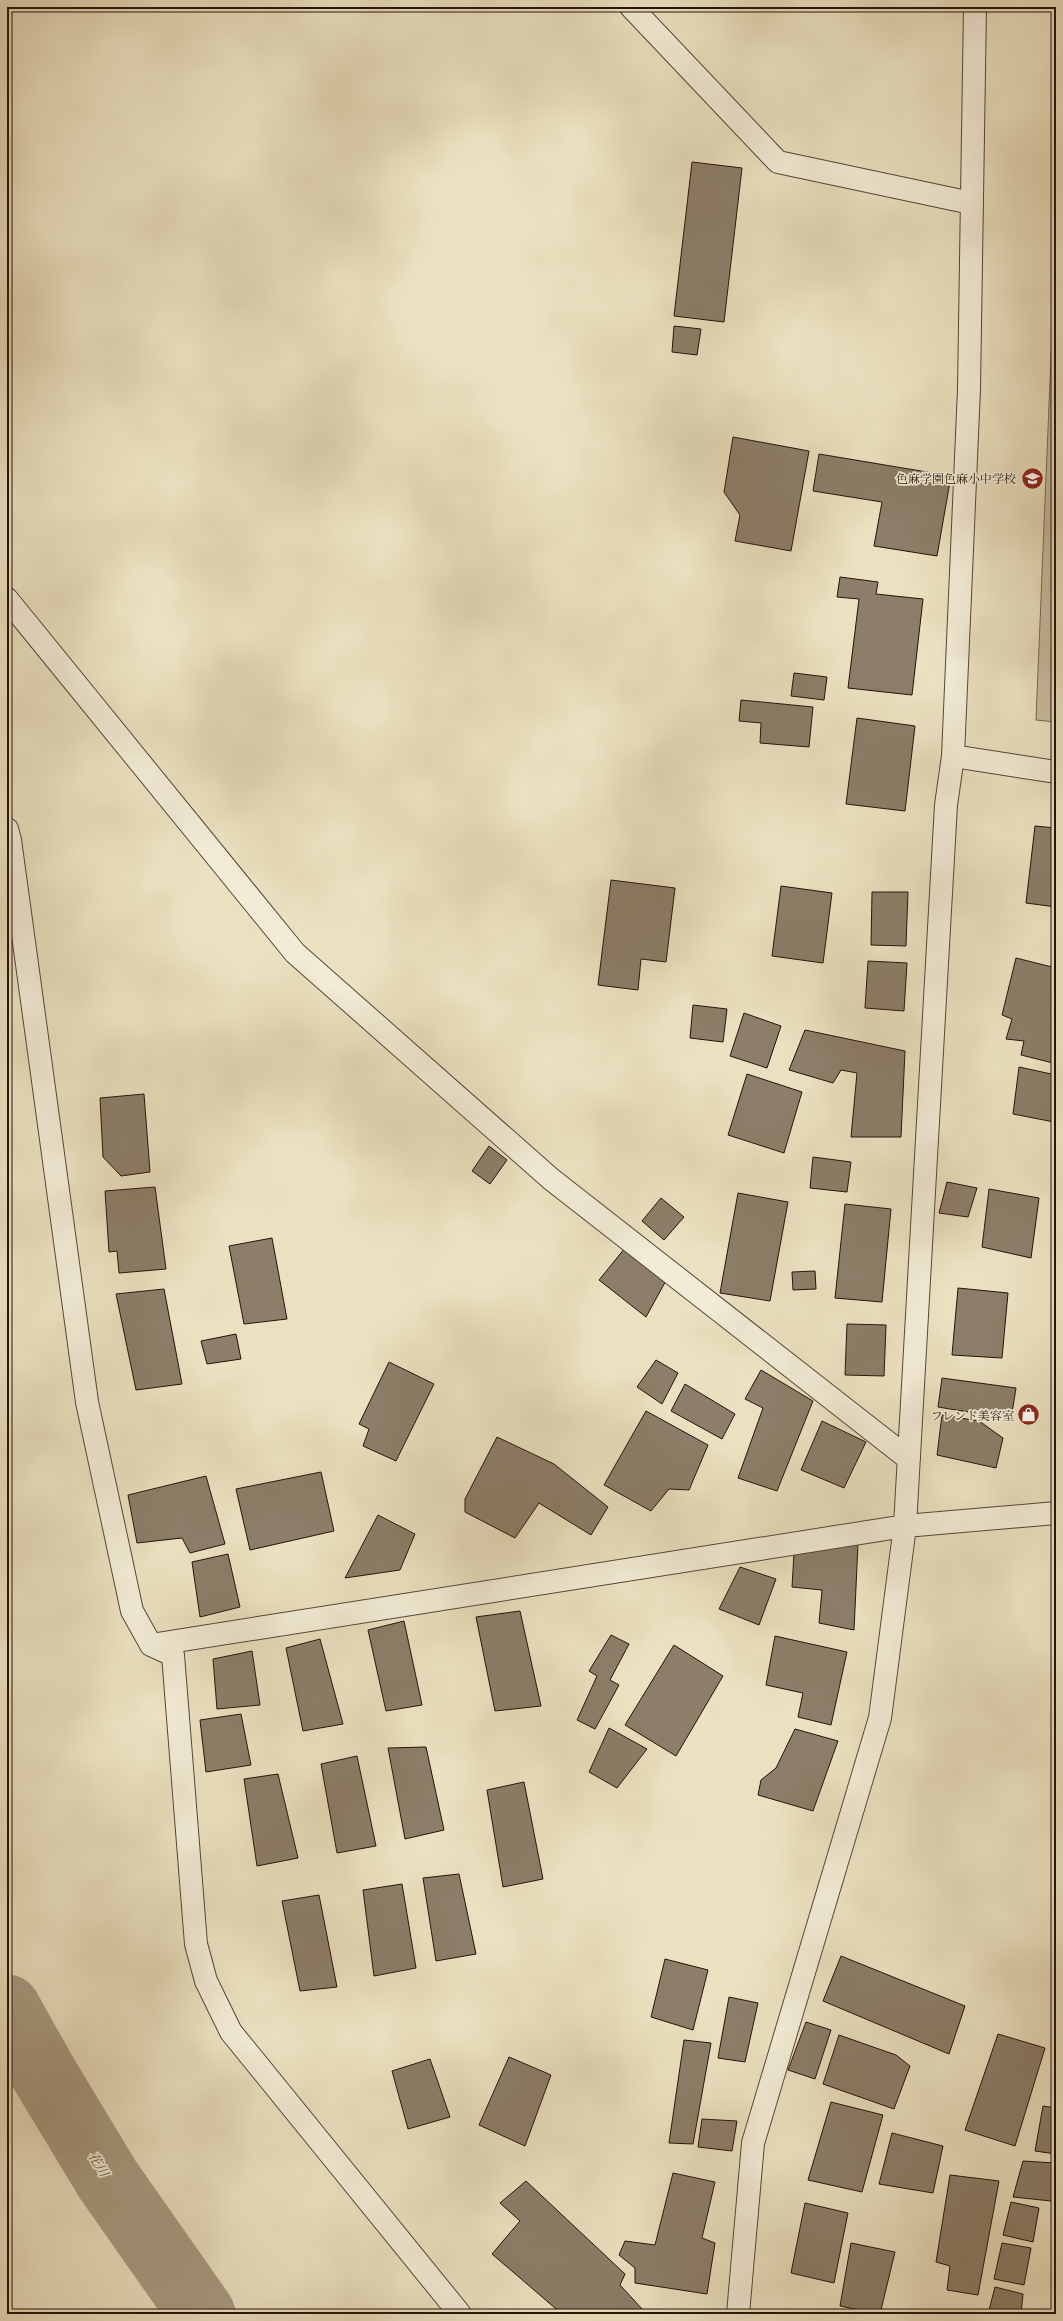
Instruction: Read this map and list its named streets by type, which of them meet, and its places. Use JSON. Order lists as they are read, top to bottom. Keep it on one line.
{"water":["花川"],"places":{"school or university":["色麻学園色麻小中学校"],"shop":["フレンド美容室"]}}
